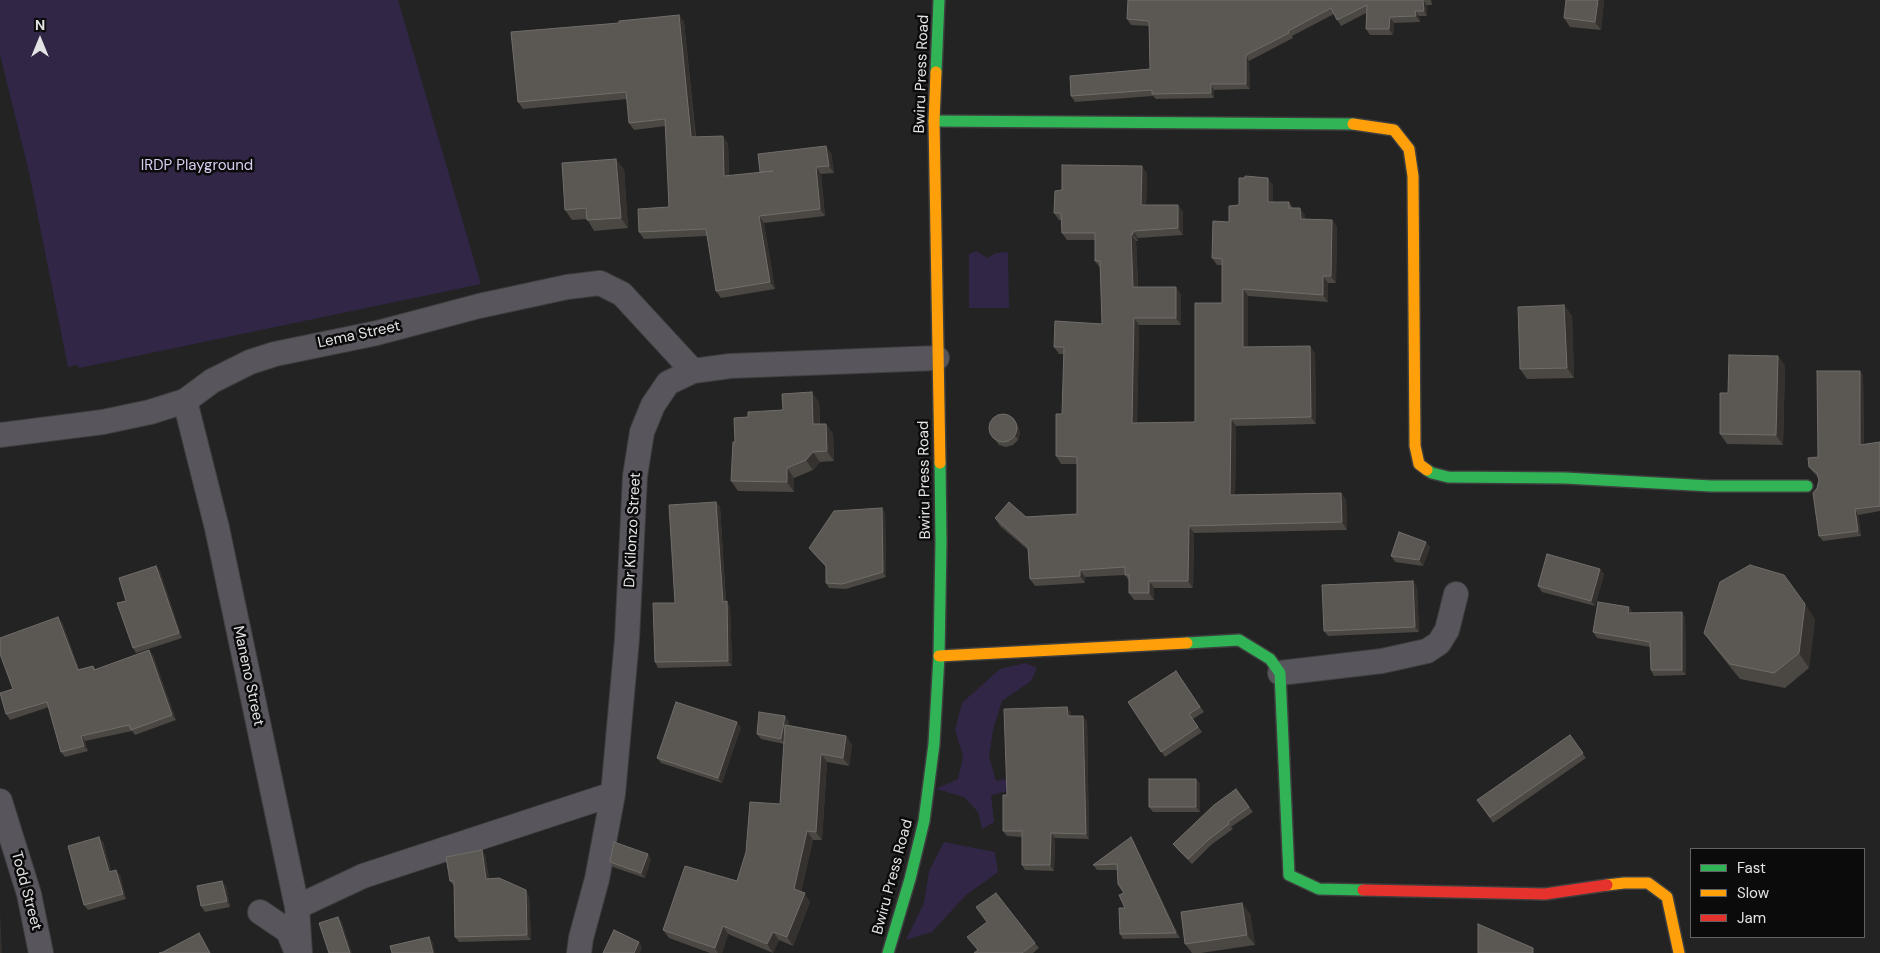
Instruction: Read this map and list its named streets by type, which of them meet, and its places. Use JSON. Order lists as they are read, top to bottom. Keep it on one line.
{"streets":{"street":["Bwiru Press Road","Lema Street","Dr Kilonzo Street","Maneno Street","Todd Street"]},"crossings":[["Bwiru Press Road","Dr Kilonzo Street"],["Lema Street","Dr Kilonzo Street"],["Lema Street","Maneno Street"]],"parks":["IRDP Playground"],"legend":["Fast","Slow","Jam"],"north":"top"}
